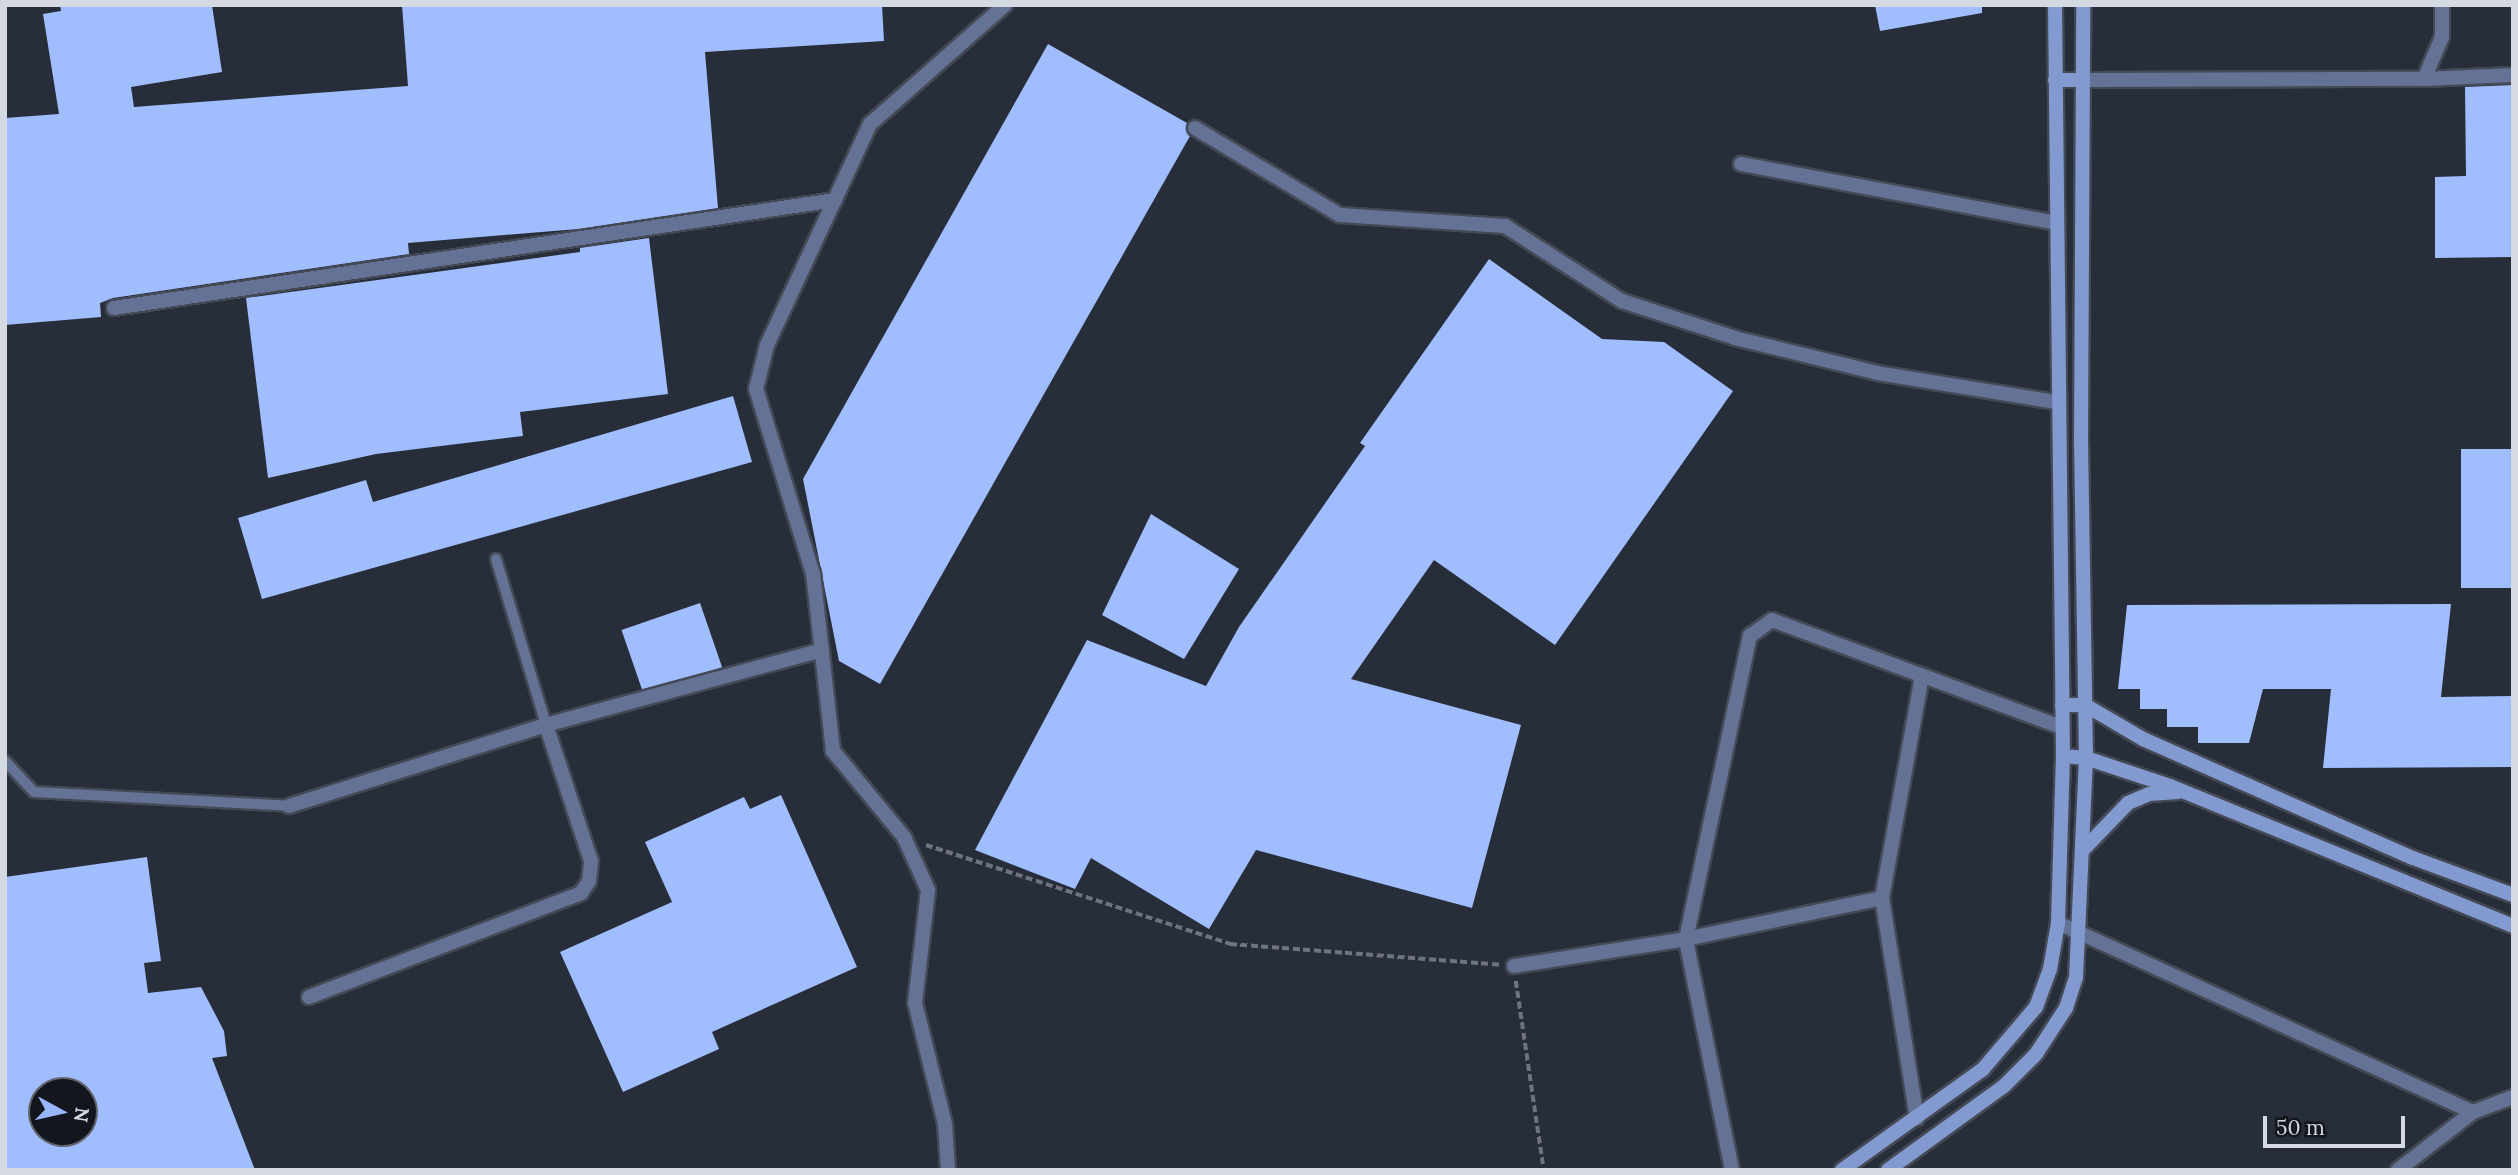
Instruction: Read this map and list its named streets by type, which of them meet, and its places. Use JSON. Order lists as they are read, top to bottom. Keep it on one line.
{"scale_bar":"50 m","north":"right"}
